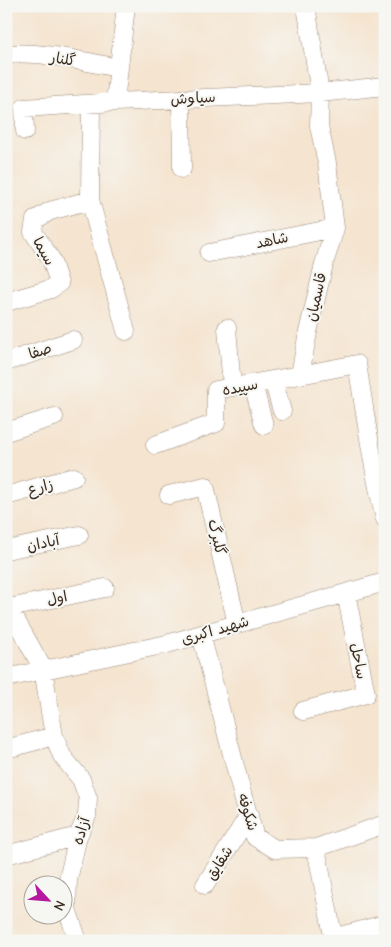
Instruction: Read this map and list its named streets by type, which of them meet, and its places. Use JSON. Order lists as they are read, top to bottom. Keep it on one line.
{"streets":{"street":["گلنار","سیاوش","شاهد","سیما","قاسمیان","صفا","سپیده","زارع","گلبرگ","آبادان","اول","شهید اکبری","ساحل","شکوفه","آزاده","شقایق"]},"crossings":[["سیاوش","قاسمیان"],["شاهد","قاسمیان"],["قاسمیان","سپیده"],["گلبرگ","شهید اکبری"],["اول","آزاده"],["شهید اکبری","ساحل"],["شهید اکبری","شکوفه"],["شهید اکبری","آزاده"],["شکوفه","شقایق"]],"north":"bottom right"}
